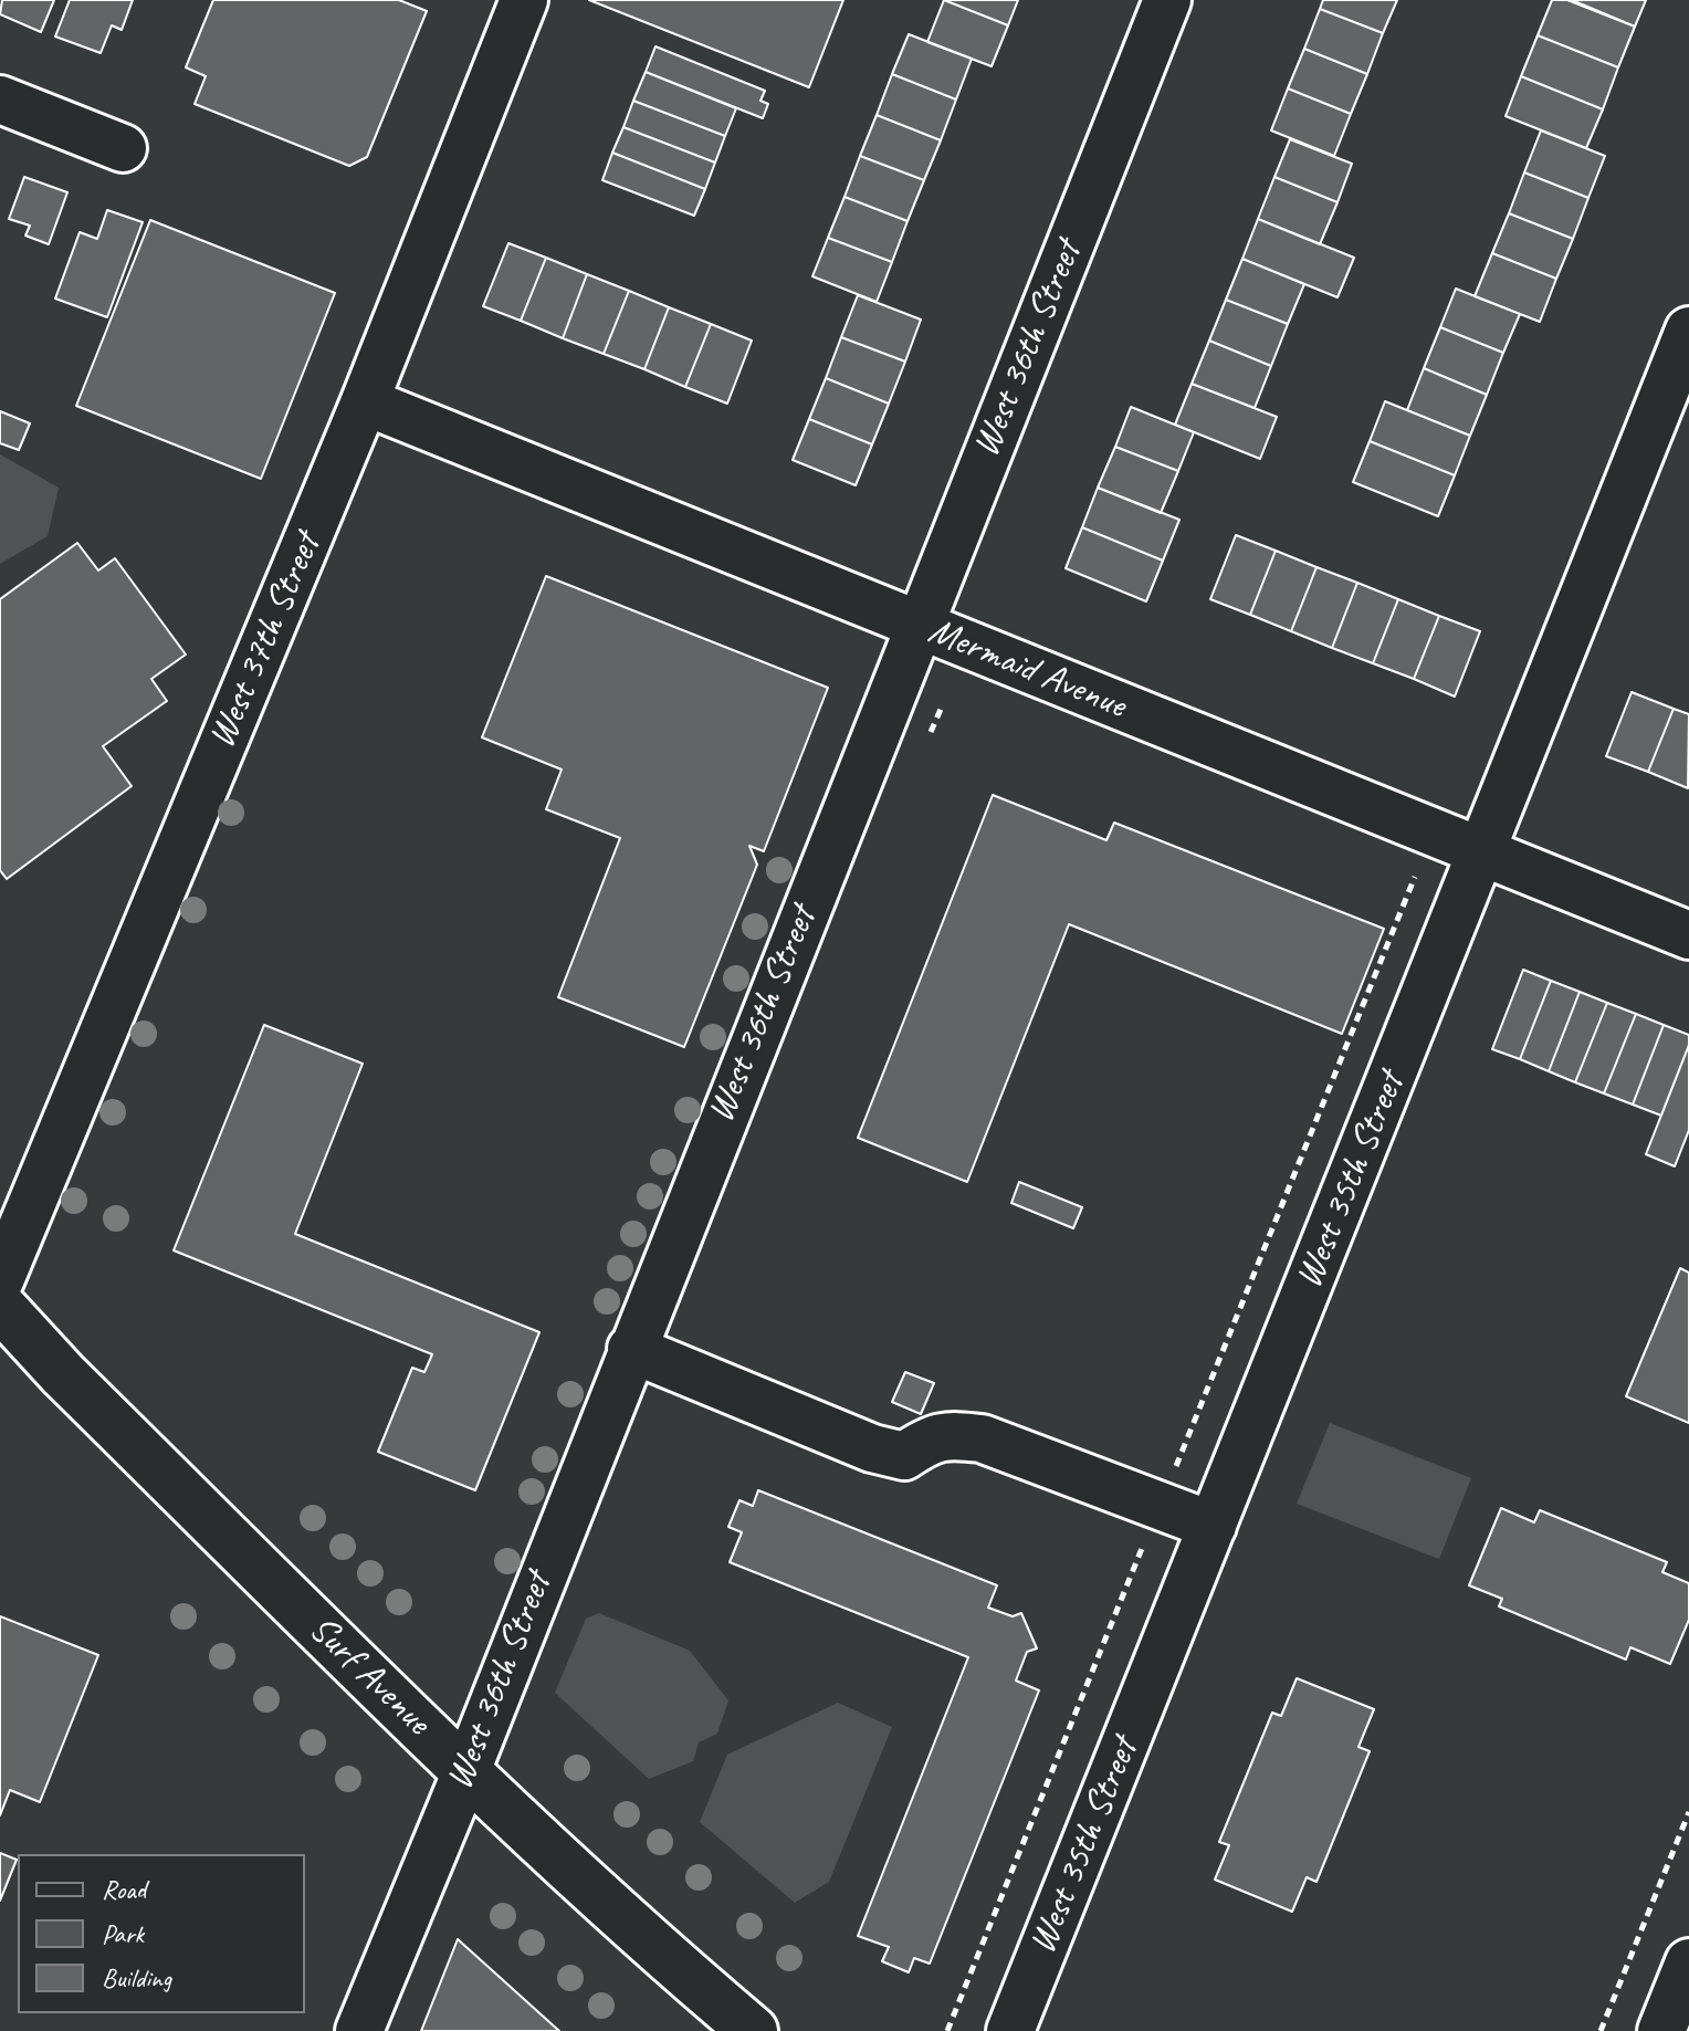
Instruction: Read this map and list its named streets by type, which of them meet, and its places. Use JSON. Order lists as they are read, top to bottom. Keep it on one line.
{"streets":{"main road":["Surf Avenue"],"street":["West 36th Street","West 37th Street","Mermaid Avenue","West 35th Street"]},"crossings":[["West 36th Street","Mermaid Avenue"],["West 36th Street","Surf Avenue"],["West 37th Street","Mermaid Avenue"],["Mermaid Avenue","West 35th Street"]],"legend":["Road","Park","Building"]}
